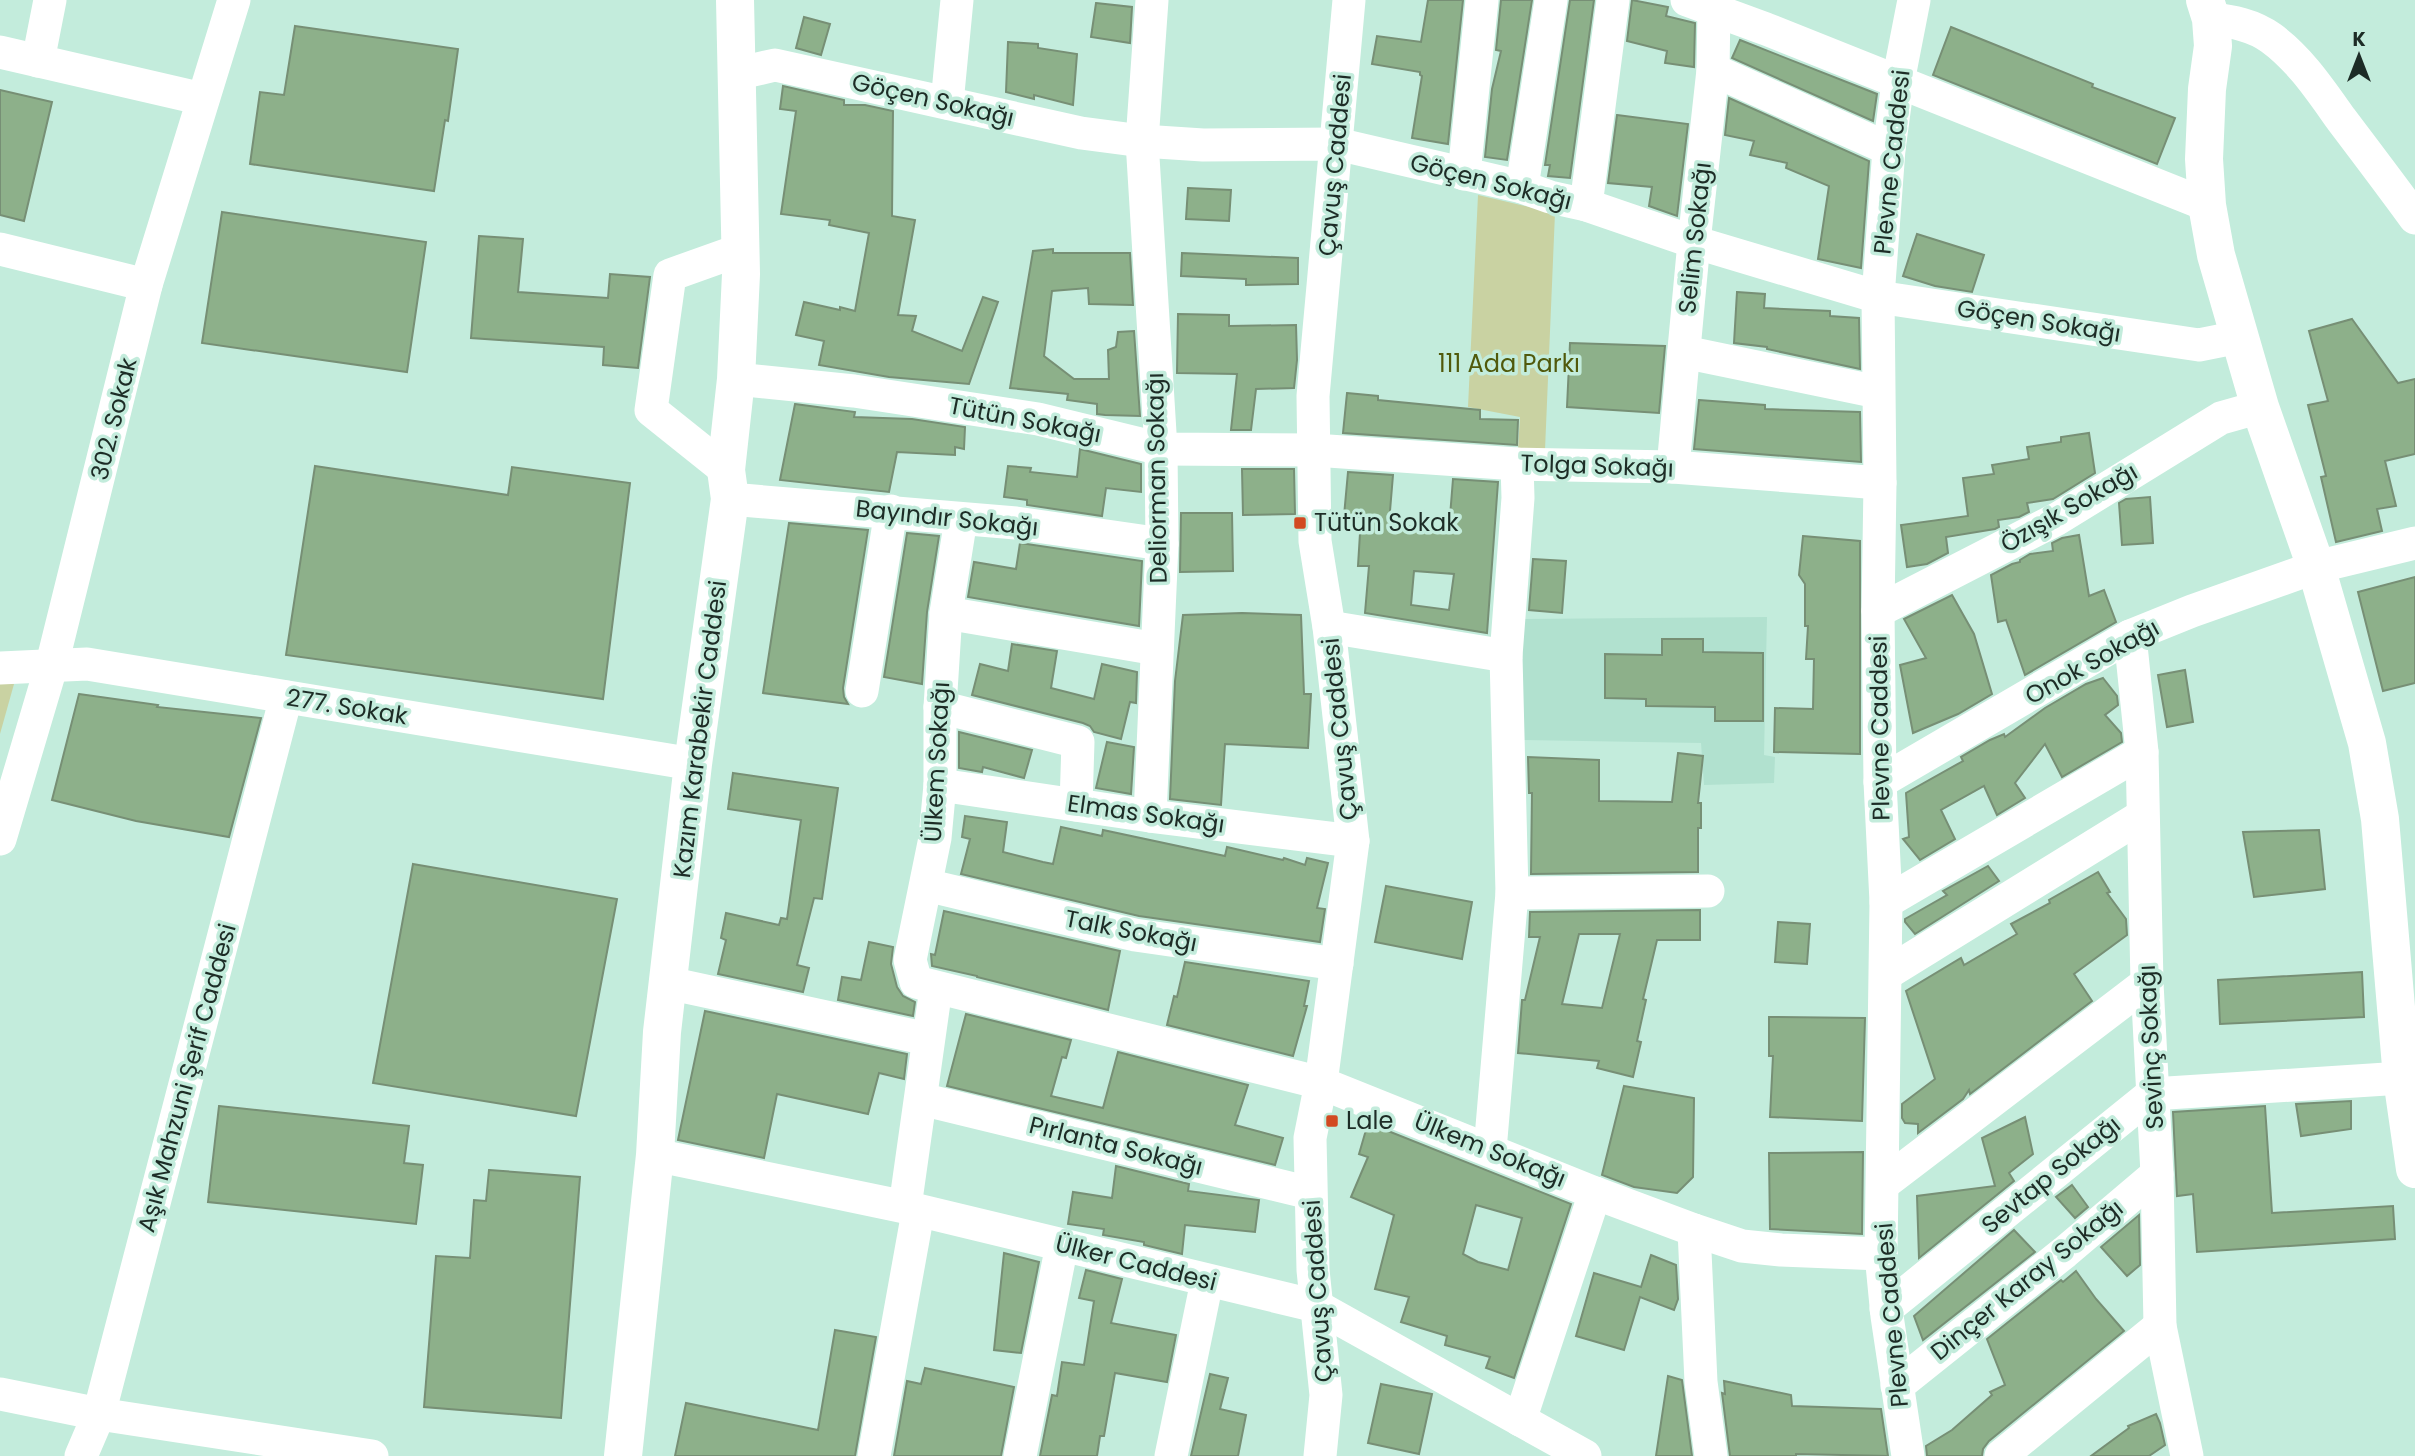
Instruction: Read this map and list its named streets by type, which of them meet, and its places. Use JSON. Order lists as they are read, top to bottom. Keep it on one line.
{"streets":{"main road":["Kazım Karabekir Caddesi"],"street":["Göçen Sokağı","Plevne Caddesi","Çavuş Caddesi","Selim Sokağı","302. Sokak","Tütün Sokağı","Tolga Sokağı","Deliorman Sokağı","Özışık Sokağı","Bayındır Sokağı","Onok Sokağı","277. Sokak","Ülkem Sokağı","Elmas Sokağı","Talk Sokağı","Sevinç Sokağı","Aşık Mahzuni Şerif Caddesi","Pırlanta Sokağı","Sevtap Sokağı","Ülker Caddesi","Dinçer Karay Sokağı"]},"crossings":[["Göçen Sokağı","Plevne Caddesi"],["Göçen Sokağı","Çavuş Caddesi"],["Göçen Sokağı","Selim Sokağı"],["Göçen Sokağı","Deliorman Sokağı"],["Göçen Sokağı","Kazım Karabekir Caddesi"],["Plevne Caddesi","Tolga Sokağı"],["Plevne Caddesi","Özışık Sokağı"],["Plevne Caddesi","Onok Sokağı"],["Plevne Caddesi","Ülkem Sokağı"],["Plevne Caddesi","Sevtap Sokağı"],["Plevne Caddesi","Dinçer Karay Sokağı"],["Çavuş Caddesi","Tütün Sokağı"],["Çavuş Caddesi","Tolga Sokağı"],["Çavuş Caddesi","Ülkem Sokağı"],["Çavuş Caddesi","Elmas Sokağı"],["Çavuş Caddesi","Talk Sokağı"],["Çavuş Caddesi","Pırlanta Sokağı"],["Çavuş Caddesi","Ülker Caddesi"],["Selim Sokağı","Tolga Sokağı"],["302. Sokak","277. Sokak"],["Tütün Sokağı","Tolga Sokağı"],["Tütün Sokağı","Deliorman Sokağı"],["Tütün Sokağı","Kazım Karabekir Caddesi"],["Deliorman Sokağı","Bayındır Sokağı"],["Deliorman Sokağı","Elmas Sokağı"],["Bayındır Sokağı","Kazım Karabekir Caddesi"],["Bayındır Sokağı","Ülkem Sokağı"],["Onok Sokağı","Sevinç Sokağı"],["277. Sokak","Kazım Karabekir Caddesi"],["277. Sokak","Aşık Mahzuni Şerif Caddesi"],["Kazım Karabekir Caddesi","Ülker Caddesi"],["Ülkem Sokağı","Elmas Sokağı"],["Ülkem Sokağı","Talk Sokağı"],["Sevinç Sokağı","Sevtap Sokağı"],["Sevinç Sokağı","Dinçer Karay Sokağı"]],"parks":["111 Ada Parkı"],"places":{"transit":["Tütün Sokak","Lale"]},"north":"top"}
